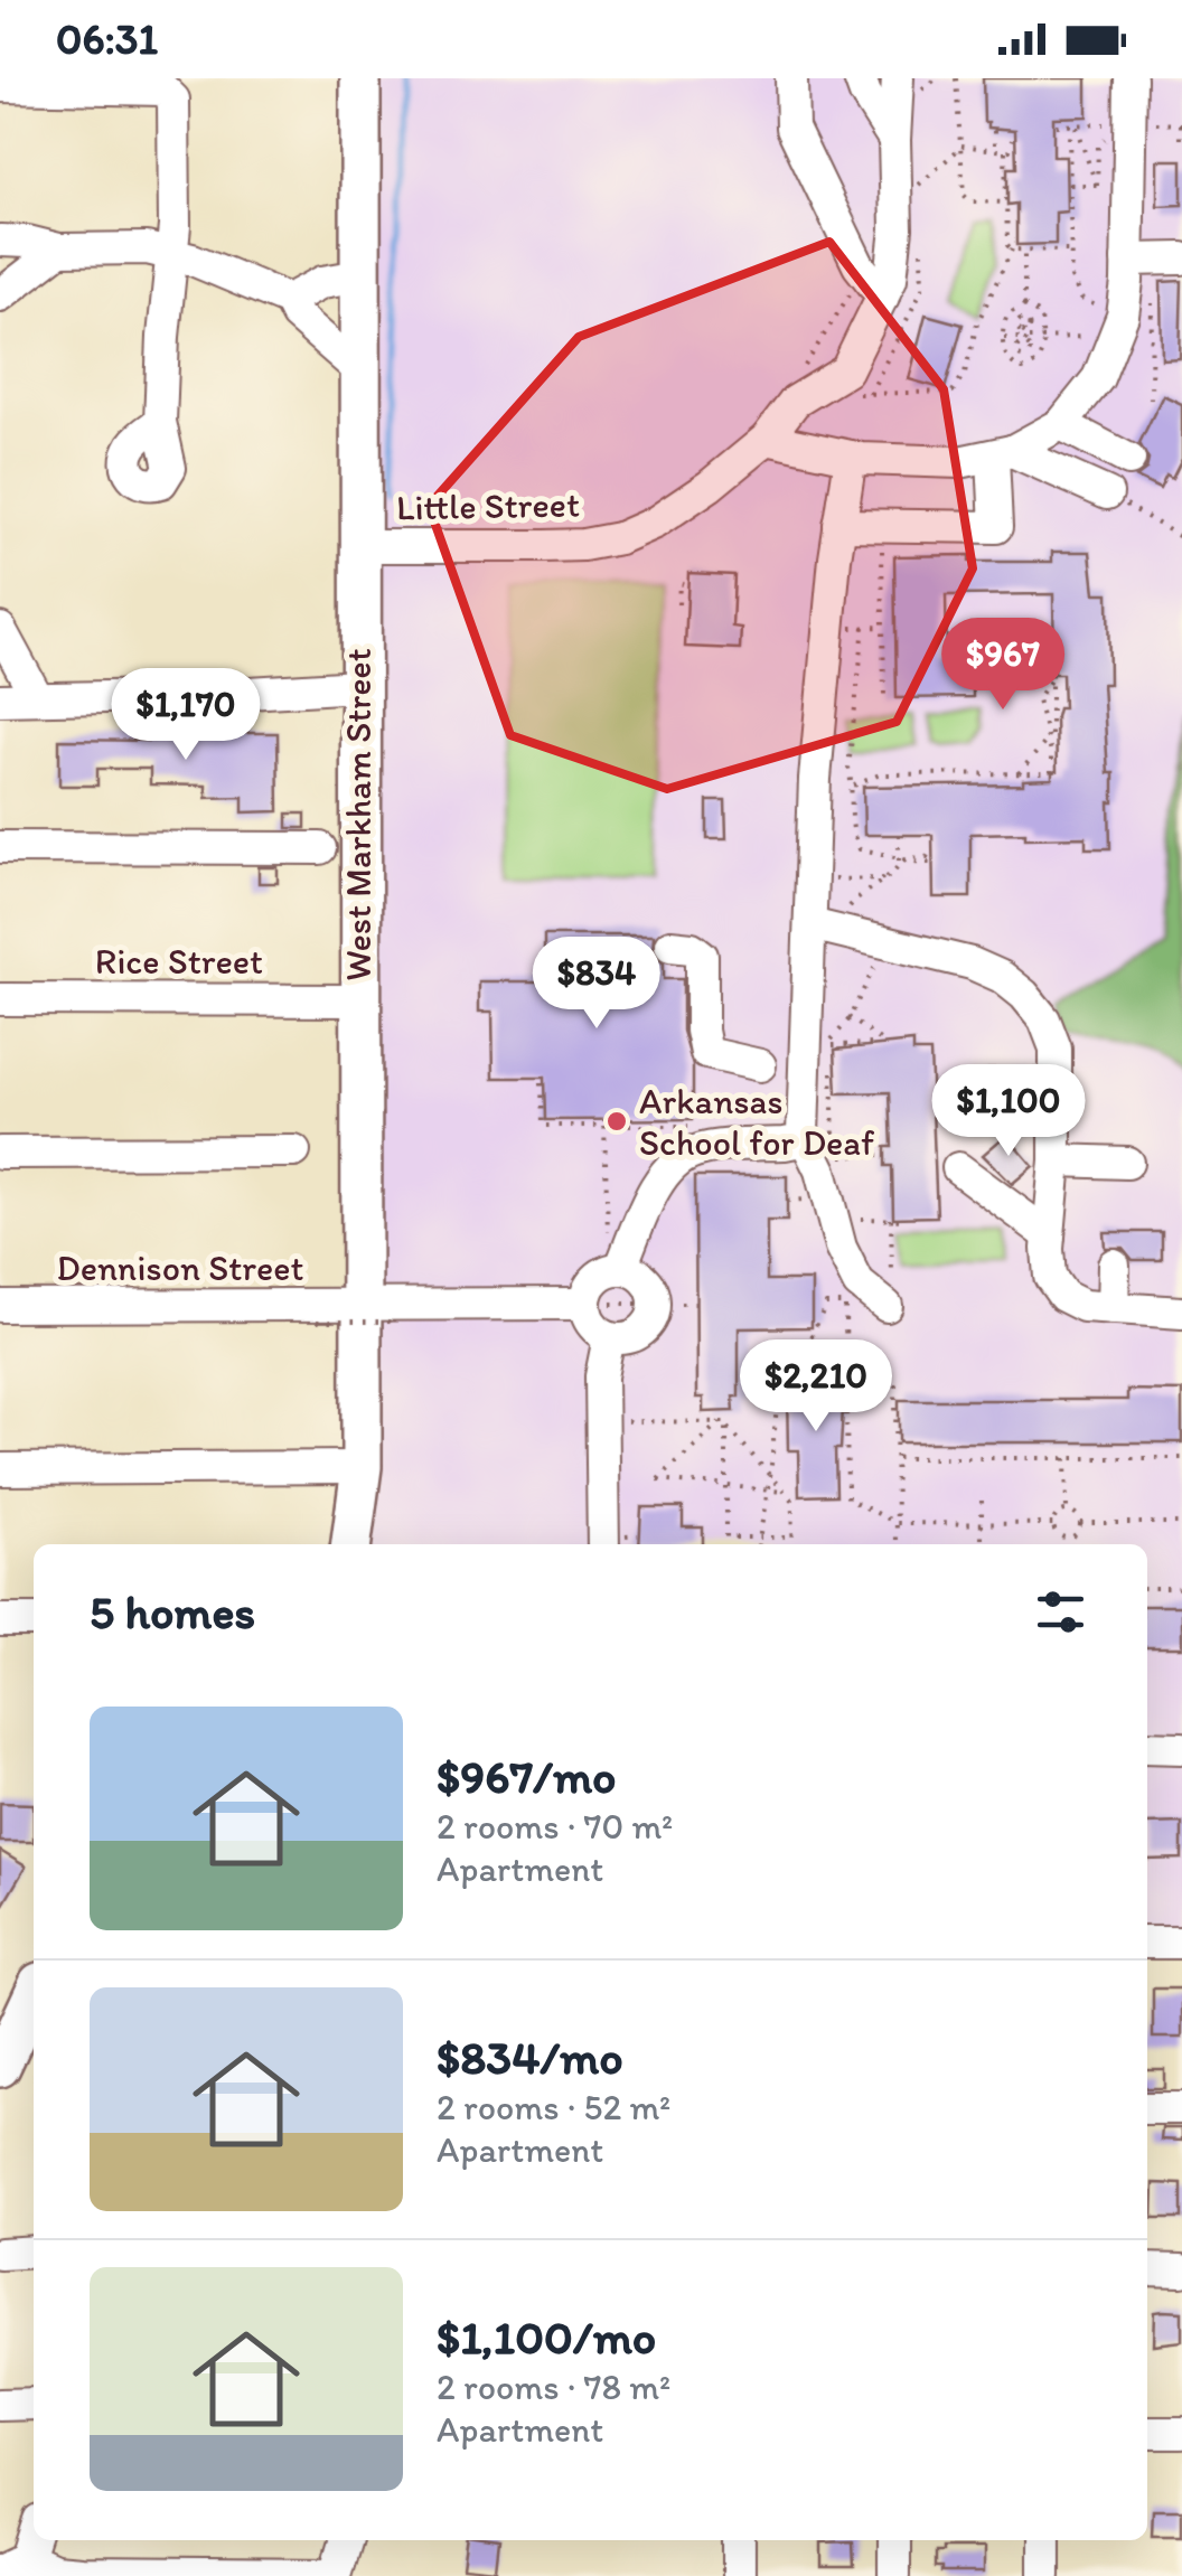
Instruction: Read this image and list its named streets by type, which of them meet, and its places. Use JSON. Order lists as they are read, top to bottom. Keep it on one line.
{"streets":{"main road":["West Markham Street"],"street":["Little Street","Rice Street","Dennison Street"]},"crossings":[["Little Street","West Markham Street"],["West Markham Street","Rice Street"],["West Markham Street","Dennison Street"]],"places":["Arkansas School for Deaf"],"page":{"status":"06:31","price":["$967","$1,170","$834","$1,100","$2,210"],"heading":"5 homes","list":[{"name":"$967/mo","note":"2 rooms · 70 m² · Apartment"},{"name":"$834/mo","note":"2 rooms · 52 m² · Apartment"},{"name":"$1,100/mo","note":"2 rooms · 78 m² · Apartment"}]}}
